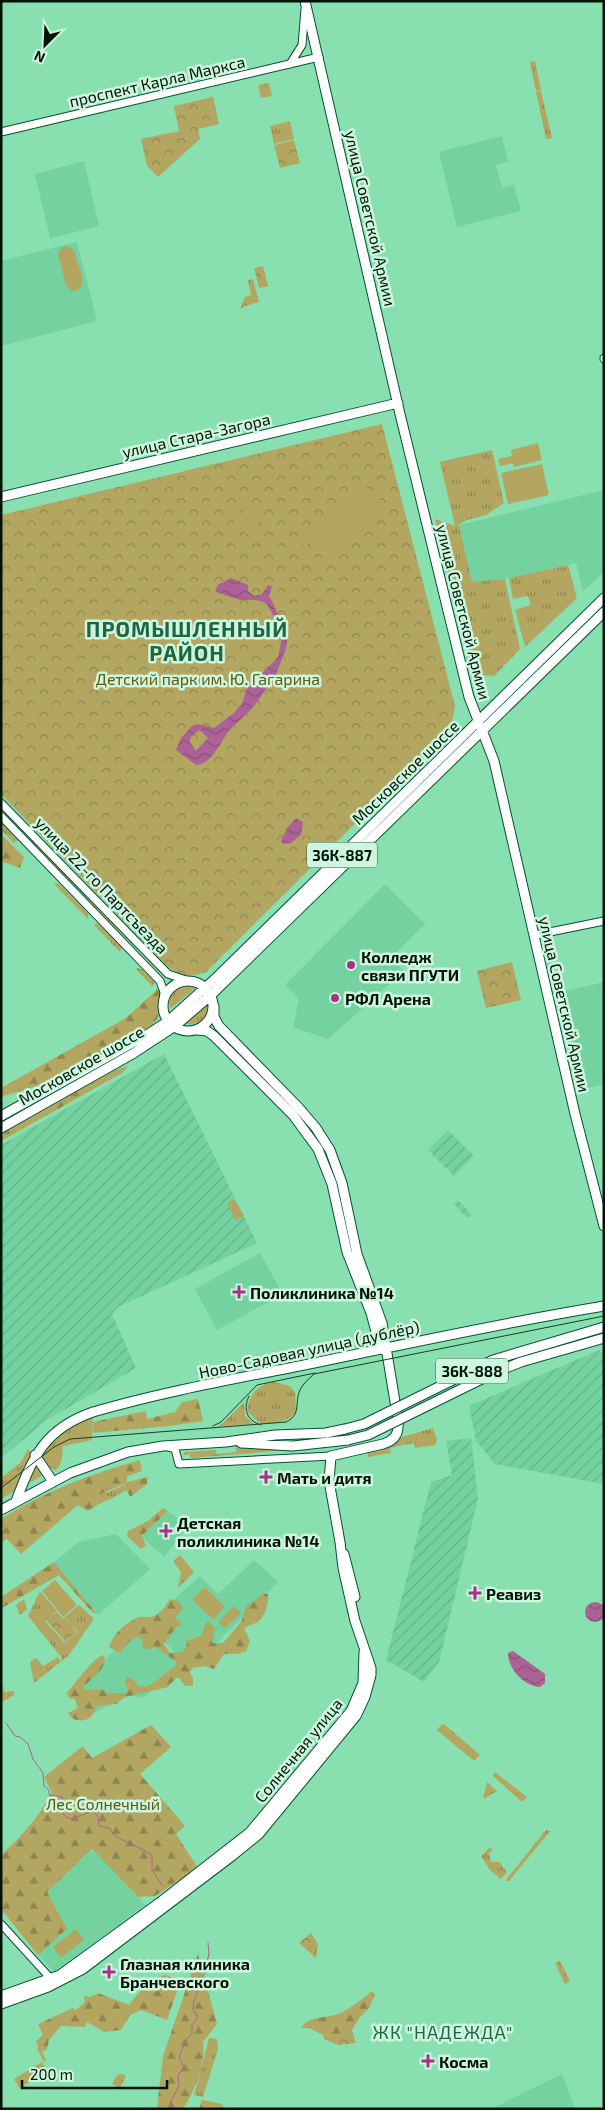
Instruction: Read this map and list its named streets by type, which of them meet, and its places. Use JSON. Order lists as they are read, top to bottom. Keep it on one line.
{"streets":{"main road":["улица Советской Армии","улица Стара-Загора","Московское шоссе","36К-887","Ново-Садовая улица (дублёр)","36К-888","Солнечная улица"],"street":["проспект Карла Маркса","улица 22-го Партсъезда"]},"crossings":[["проспект Карла Маркса","улица Советской Армии"],["улица Советской Армии","улица Стара-Загора"],["улица Советской Армии","Московское шоссе"],["Ново-Садовая улица (дублёр)","36К-888"]],"districts":["ПРОМЫШЛЕННЫЙ РАЙОН","ЖК \"НАДЕЖДА\""],"parks":["Детский парк им. Ю. Гагарина","Лес Солнечный"],"places":{"other":["Колледж связи ПГУТИ","РФЛ Арена"],"health":["Поликлиника №14","Мать и дитя","Детская поликлиника №14","Реавиз","Глазная клиника Бранчевского","Косма"]},"scale_bar":"200 m","north":"bottom left"}
